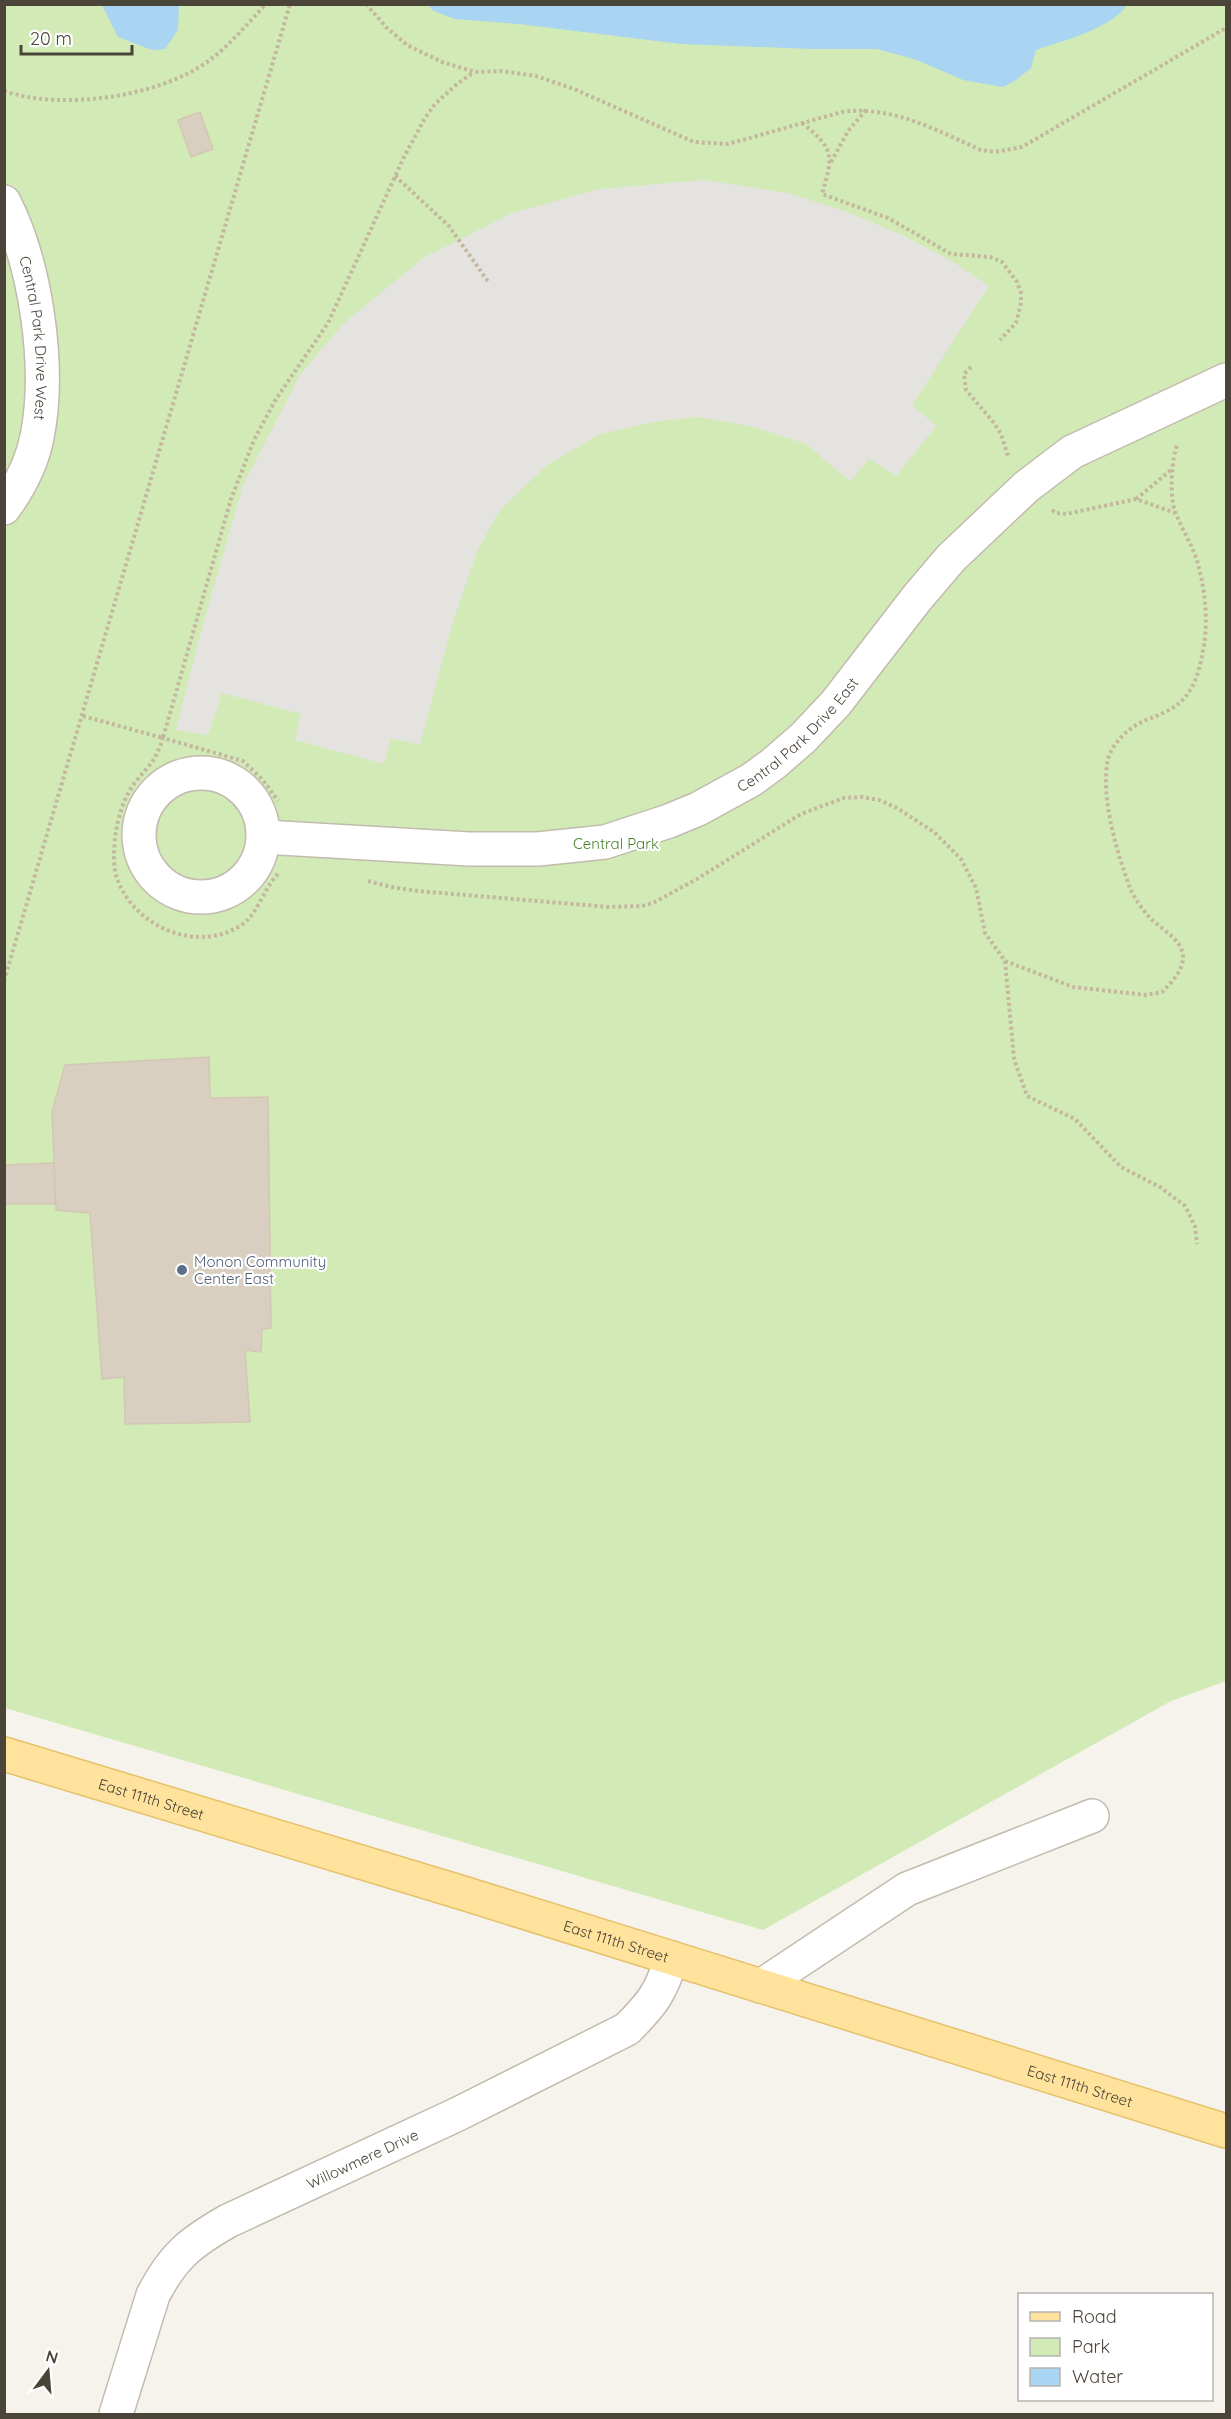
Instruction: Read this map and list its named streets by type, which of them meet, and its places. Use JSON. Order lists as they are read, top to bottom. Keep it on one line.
{"streets":{"main road":["East 111th Street"],"street":["Central Park Drive West","Central Park Drive East","Willowmere Drive"]},"crossings":[["East 111th Street","Willowmere Drive"]],"parks":["Central Park"],"places":["Monon Community Center East"],"legend":["Road","Park","Water"],"scale_bar":"20 m","north":"top"}
